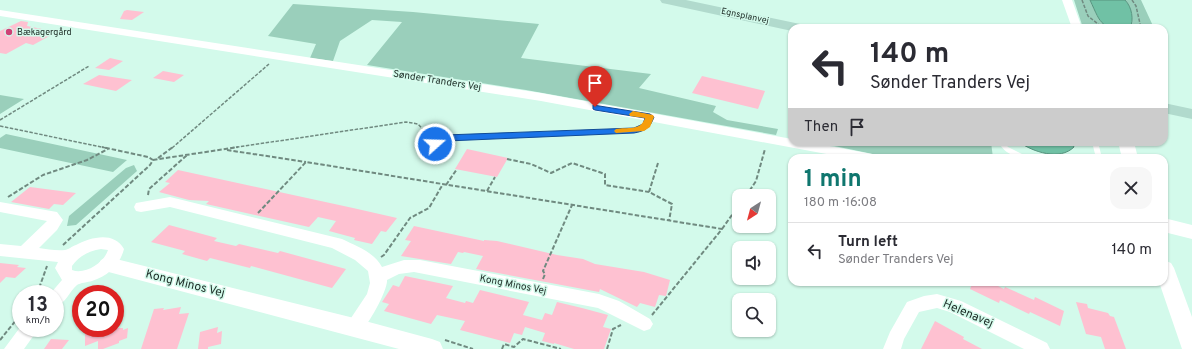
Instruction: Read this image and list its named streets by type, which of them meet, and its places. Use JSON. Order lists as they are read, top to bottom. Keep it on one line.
{"streets":{"main road":["Egnsplanvej"],"street":["Sønder Tranders Vej","Kong Minos Vej","Helenavej"]},"places":["Bækagergård"],"north":"bottom left","page":{"turn":["140 m","Sønder Tranders Vej"],"then":"Then","heading":["1 min","180 m · 16:08"],"list":[{"name":"Turn left","note":"Sønder Tranders Vej","value":"140 m"}],"speed":"13 km/h","limit":"20"}}
